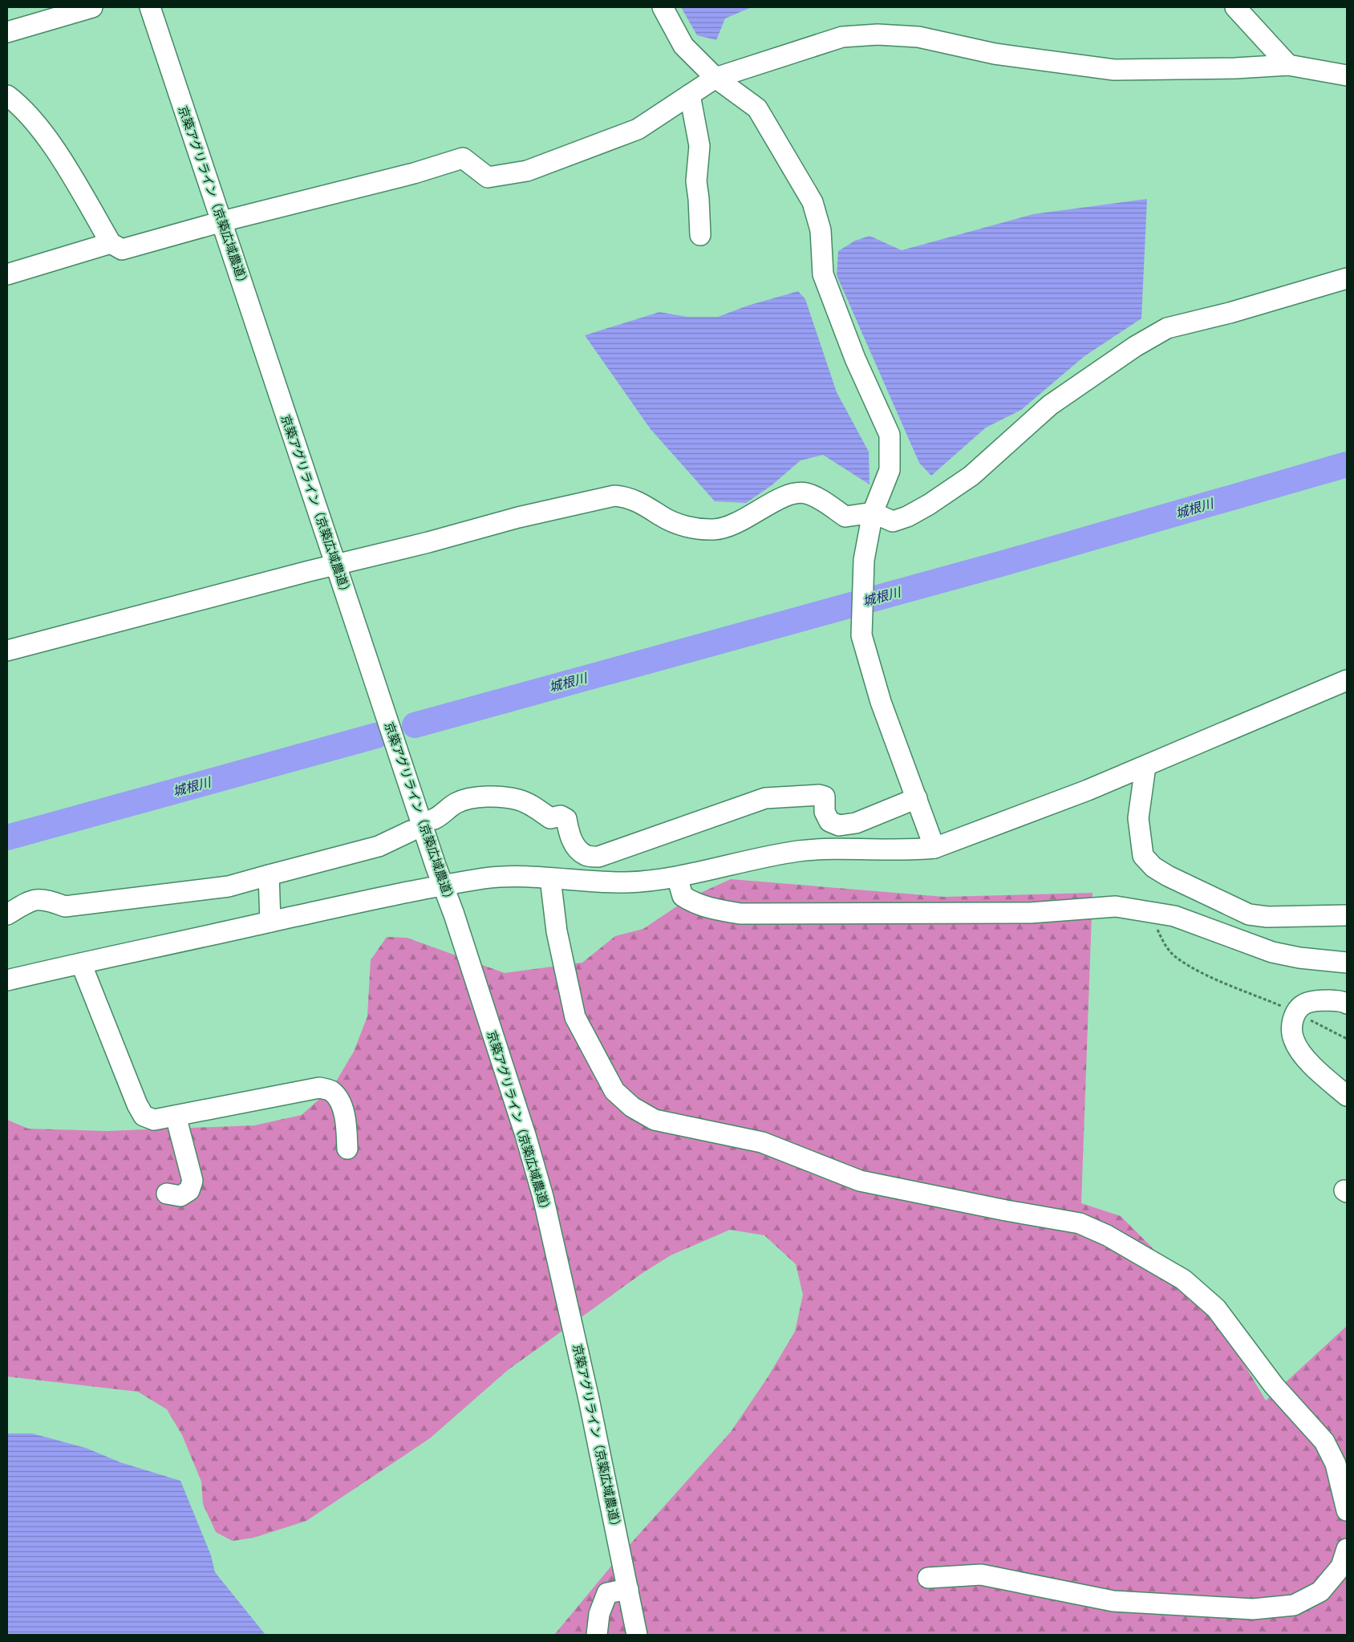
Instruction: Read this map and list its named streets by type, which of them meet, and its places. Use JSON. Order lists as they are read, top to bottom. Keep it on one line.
{"streets":{"street":["京築アグリライン（京築広域農道）"]},"water":["城根川"]}
